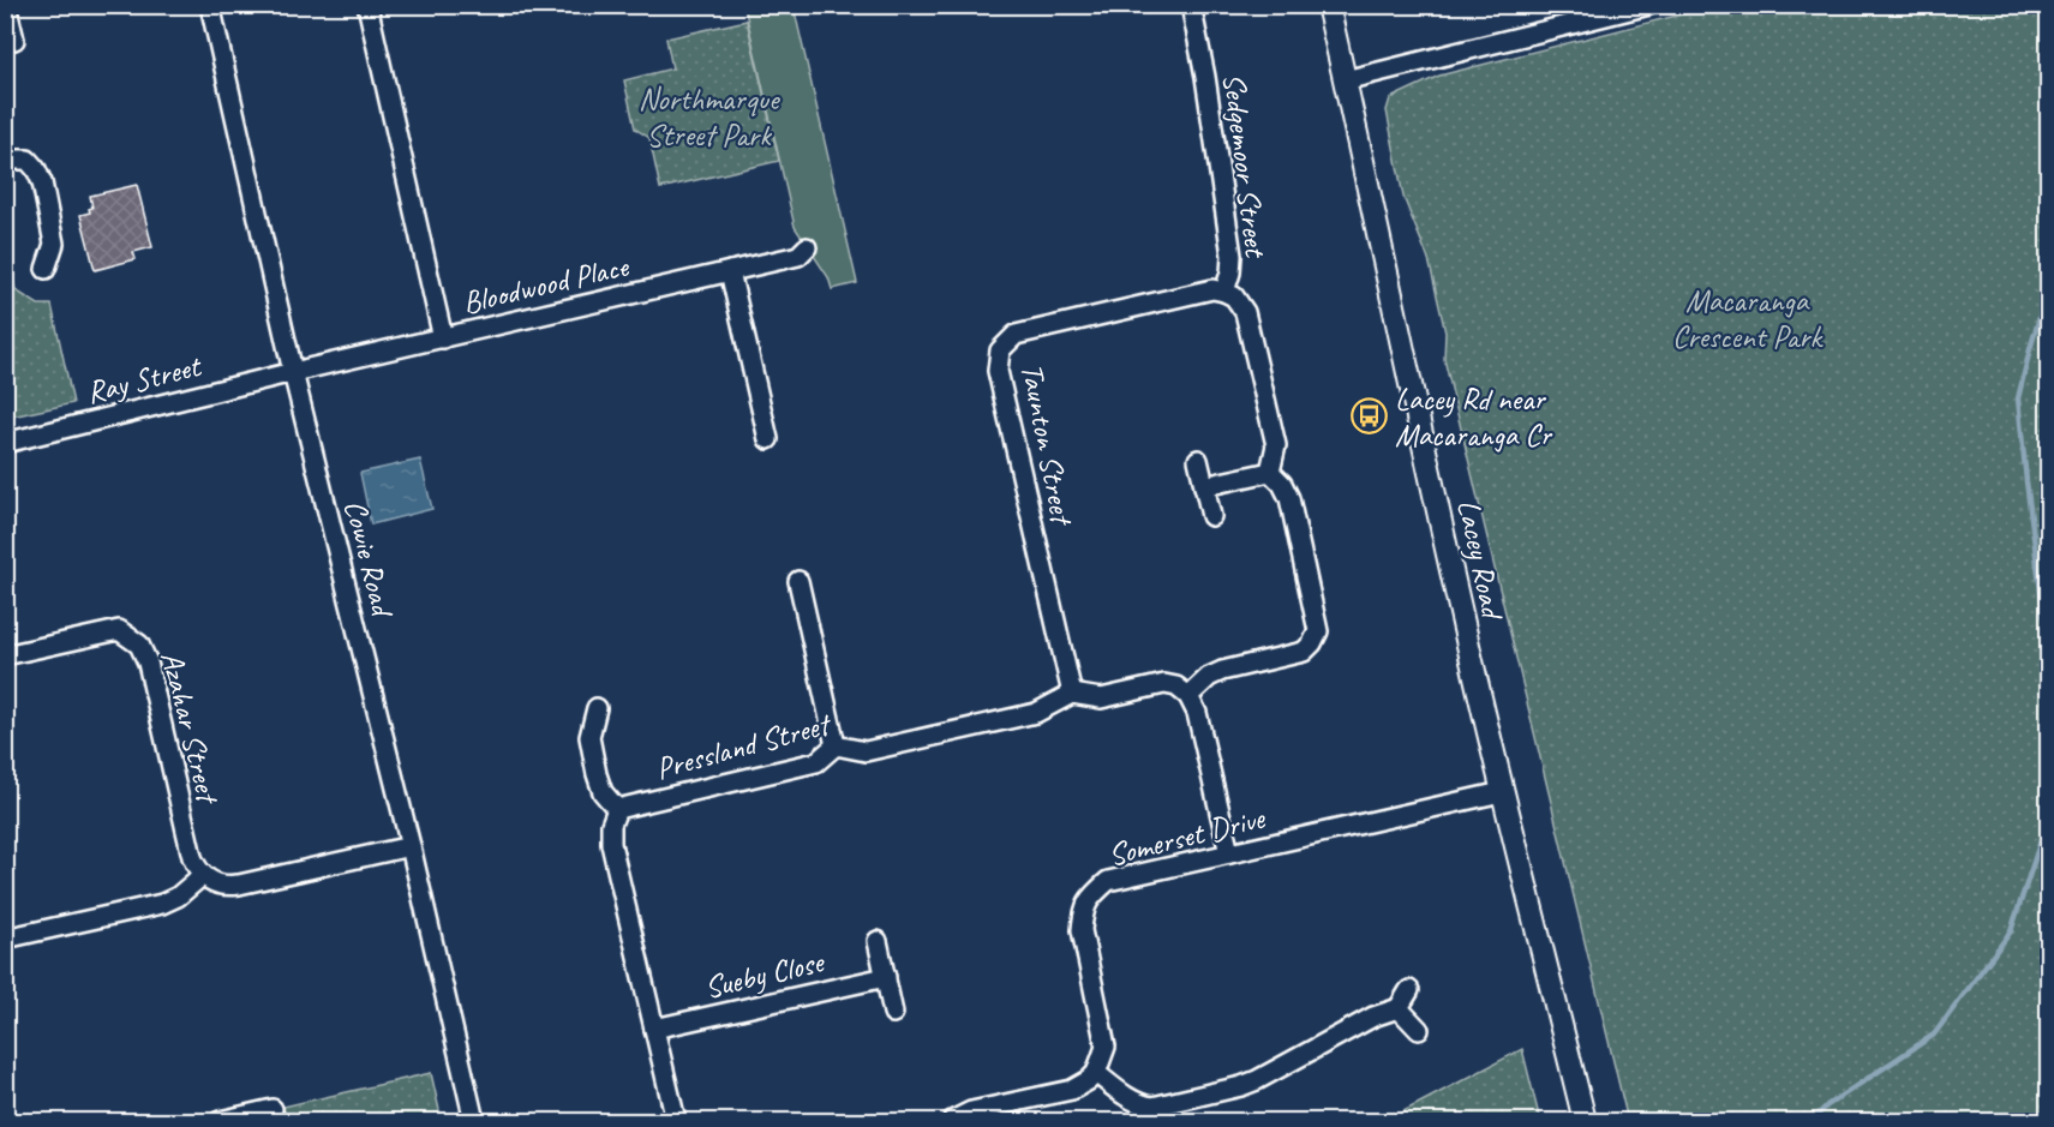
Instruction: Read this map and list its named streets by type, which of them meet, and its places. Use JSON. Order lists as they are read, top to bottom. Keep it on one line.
{"streets":{"street":["Sedgemoor Street","Bloodwood Place","Ray Street","Taunton Street","Cowie Road","Lacey Road","Azahar Street","Pressland Street","Somerset Drive","Sueby Close"]},"crossings":[["Sedgemoor Street","Taunton Street"],["Bloodwood Place","Ray Street"],["Bloodwood Place","Cowie Road"],["Ray Street","Cowie Road"],["Taunton Street","Pressland Street"],["Lacey Road","Somerset Drive"]],"parks":["Northmarque Street Park","Macaranga Crescent Park"],"places":{"bus stop":["Lacey Rd near Macaranga Cr"]}}
